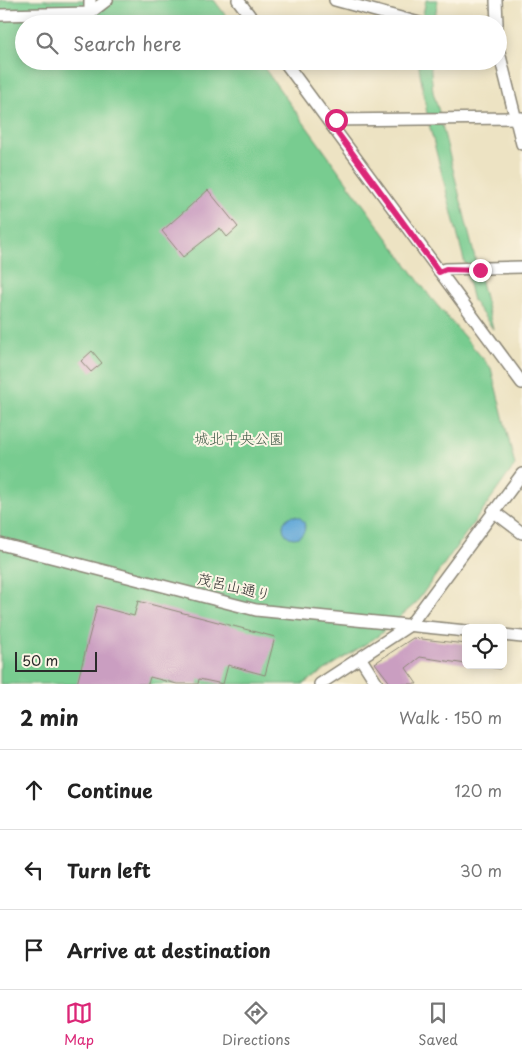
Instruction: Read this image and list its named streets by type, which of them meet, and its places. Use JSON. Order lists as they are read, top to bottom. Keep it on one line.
{"streets":{"street":["茂呂山通り"]},"parks":["城北中央公園"],"scale_bar":"50 m","page":{"search":"Search here","scale":"50 m","heading":["2 min","Walk · 150 m"],"list":[["Continue","120 m"],["Turn left","30 m"],"Arrive at destination"],"nav":["Map","Directions","Saved"]}}
